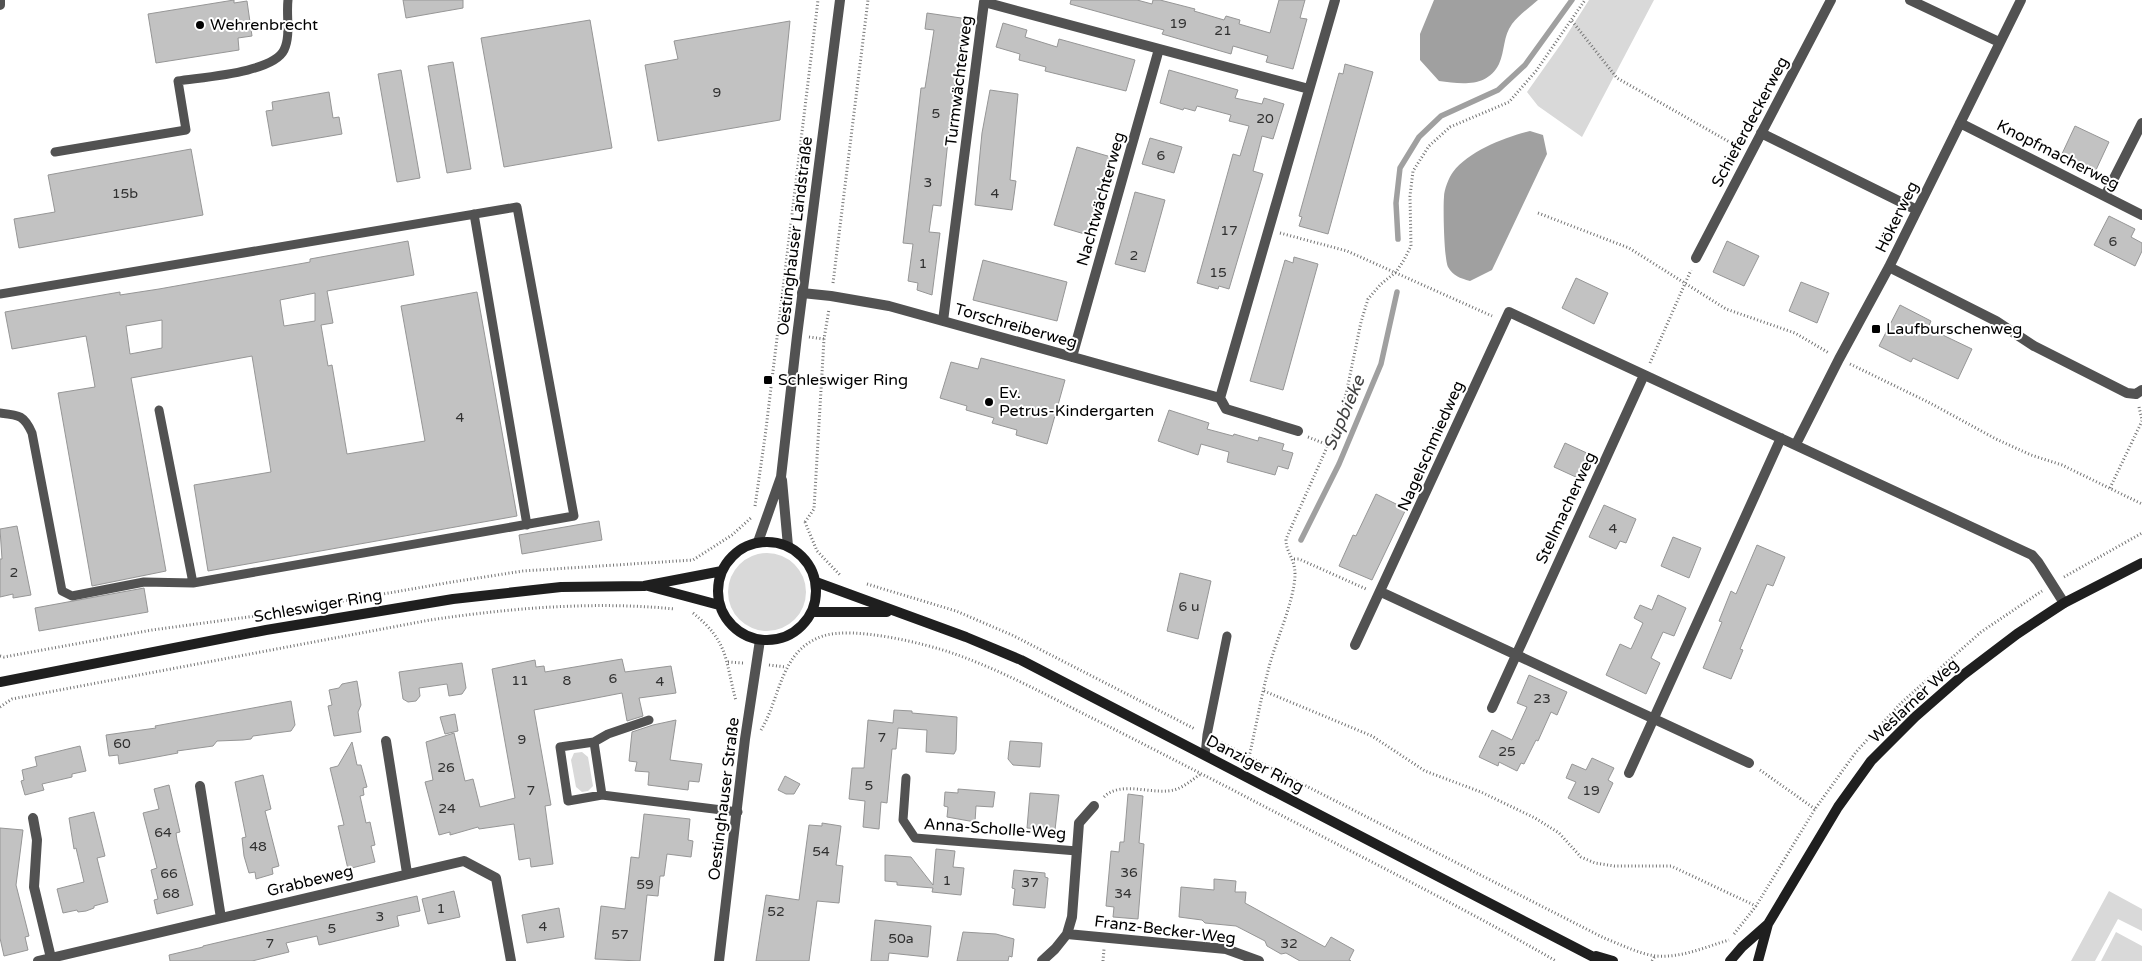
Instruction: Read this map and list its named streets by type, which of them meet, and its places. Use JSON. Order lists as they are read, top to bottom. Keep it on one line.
{"streets":{"main road":["Schleswiger Ring","Weslarner Weg","Danziger Ring"],"street":["Turmwächterweg","Schieferdeckerweg","Knopfmacherweg","Nachtwächterweg","Hökerweg","Oestinghauser Landstraße","Torschreiberweg","Nagelschmiedweg","Stellmacherweg","Oestinghauser Straße","Grabbeweg","Franz-Becker-Weg"],"lane":["Anna-Scholle-Weg"]},"crossings":[["Turmwächterweg","Nachtwächterweg"],["Turmwächterweg","Torschreiberweg"],["Knopfmacherweg","Hökerweg"],["Nachtwächterweg","Torschreiberweg"],["Oestinghauser Landstraße","Torschreiberweg"],["Oestinghauser Landstraße","Schleswiger Ring"],["Oestinghauser Landstraße","Danziger Ring"],["Oestinghauser Landstraße","Oestinghauser Straße"],["Nagelschmiedweg","Stellmacherweg"],["Schleswiger Ring","Danziger Ring"],["Schleswiger Ring","Oestinghauser Straße"],["Danziger Ring","Oestinghauser Straße"]],"water":["Supbieke"],"places":{"other":["Wehrenbrecht","Ev. Petrus-Kindergarten"],"transit":["Laufburschenweg","Schleswiger Ring"]},"house_numbers":["19","21","9","5","20","6","3","15b","4","17","6","2","1","15","4","4","2","6 u","6","11","8","4","23","7","9","60","25","26","5","7","19","24","64","48","54","36","66","1","37","59","68","34","1","52","3","4","5","57","50a","7","32"]}
